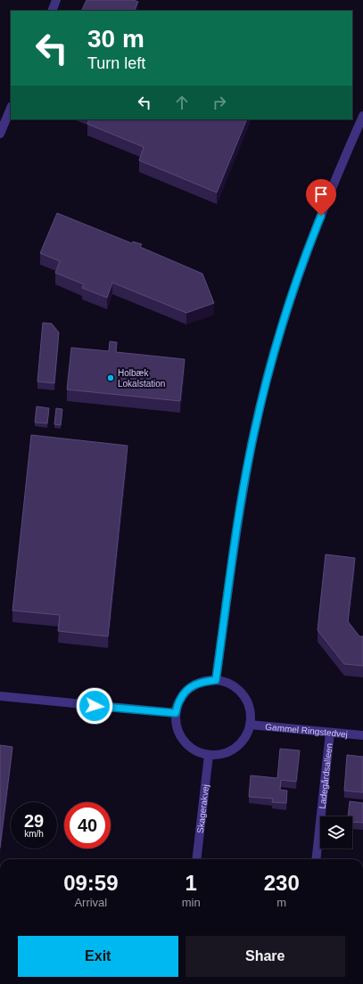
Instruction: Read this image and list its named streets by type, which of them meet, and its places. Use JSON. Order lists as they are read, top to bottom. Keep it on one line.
{"streets":{"street":["Gammel Ringstedvej","Ladegårdsalleen","Skagerakvej"]},"crossings":[["Gammel Ringstedvej","Ladegårdsalleen"],["Gammel Ringstedvej","Skagerakvej"]],"places":["Holbæk Lokalstation"],"page":{"turn":["30 m","Turn left"],"speed":"29 km/h","limit":"40","eta":["09:59","Arrival","1","min","230","m"],"buttons":["Exit","Share"]}}
